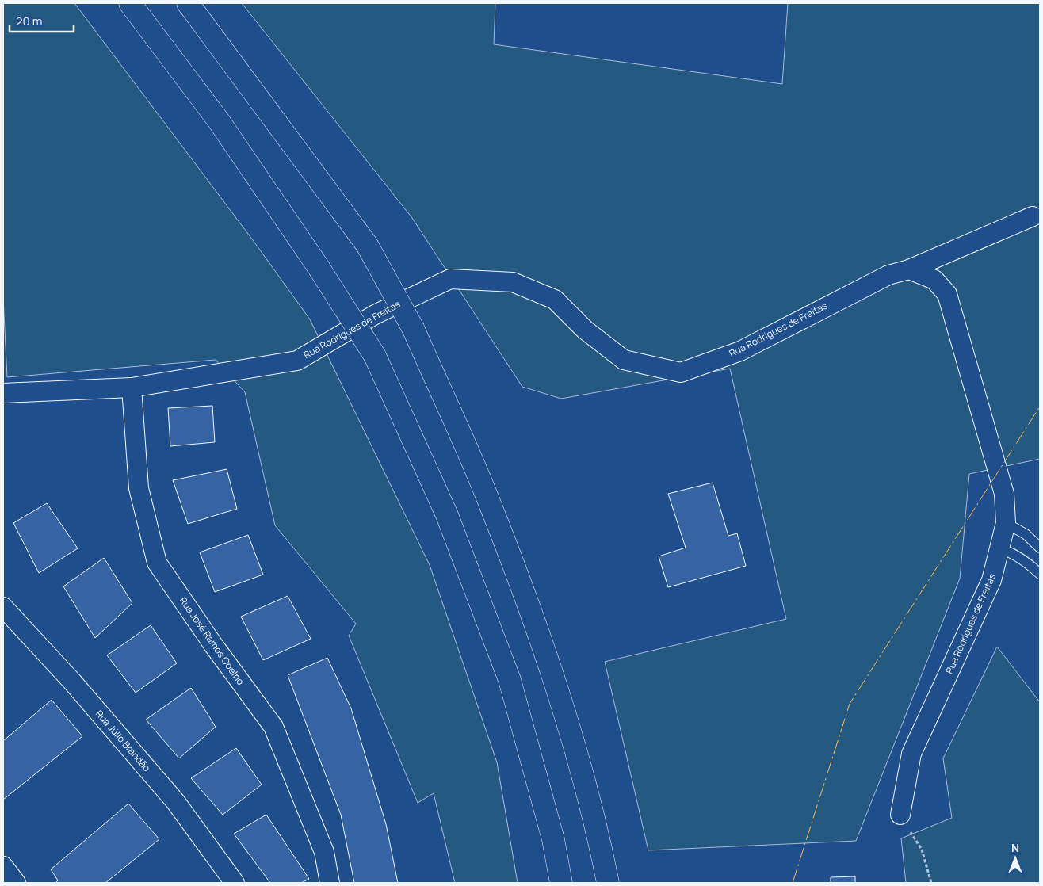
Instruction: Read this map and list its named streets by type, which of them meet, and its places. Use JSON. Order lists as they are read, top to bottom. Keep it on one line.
{"streets":{"street":["Rua Rodrigues de Freitas","Rua José Ramos Coelho","Rua Júlio Brandão"]},"crossings":[["Rua Rodrigues de Freitas","Rua José Ramos Coelho"]],"scale_bar":"20 m","north":"top"}
